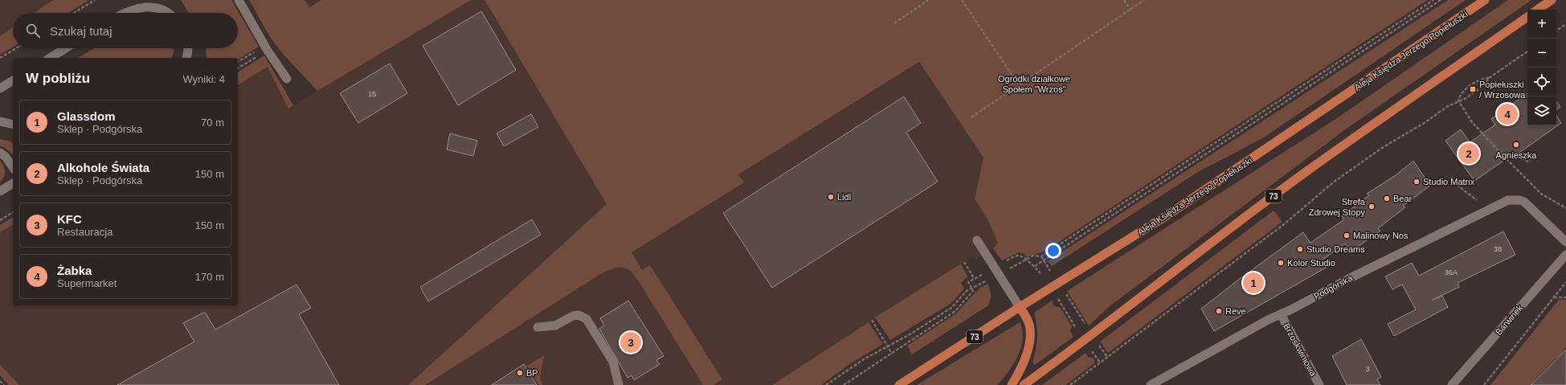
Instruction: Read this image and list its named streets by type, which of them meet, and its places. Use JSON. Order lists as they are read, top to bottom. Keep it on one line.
{"streets":{"main road":["Aleja Księdza Jerzego Popiełuszki","73"],"street":["Podgórska","Barwinek","Brzoskwiniowa"]},"crossings":[["Podgórska","Brzoskwiniowa"]],"parks":["Ogródki działkowe Społem \"Wrzos\""],"places":{"transit":["Popiełuszki / Wrzosowa"],"other":["Agnieszka","Studio Matrix","Lidl","Bear","Strefa Zdrowej Stopy","Malinowy Nos","Studio Dreams","Kolor Studio","Reve","BP"]},"house_numbers":["15","38","36A","3"],"page":{"map_buttons":["+","−"],"search":"Szukaj tutaj","heading":["W pobliżu","Wyniki: 4"],"list":[{"mark":"1","name":"Glassdom","note":"Sklep · Podgórska","value":"70 m"},{"mark":"2","name":"Alkohole Świata","note":"Sklep · Podgórska","value":"150 m"},{"mark":"3","name":"KFC","note":"Restauracja","value":"150 m"},{"mark":"4","name":"Żabka","note":"Supermarket","value":"170 m"}],"pins":["4","2","1","3"]}}
